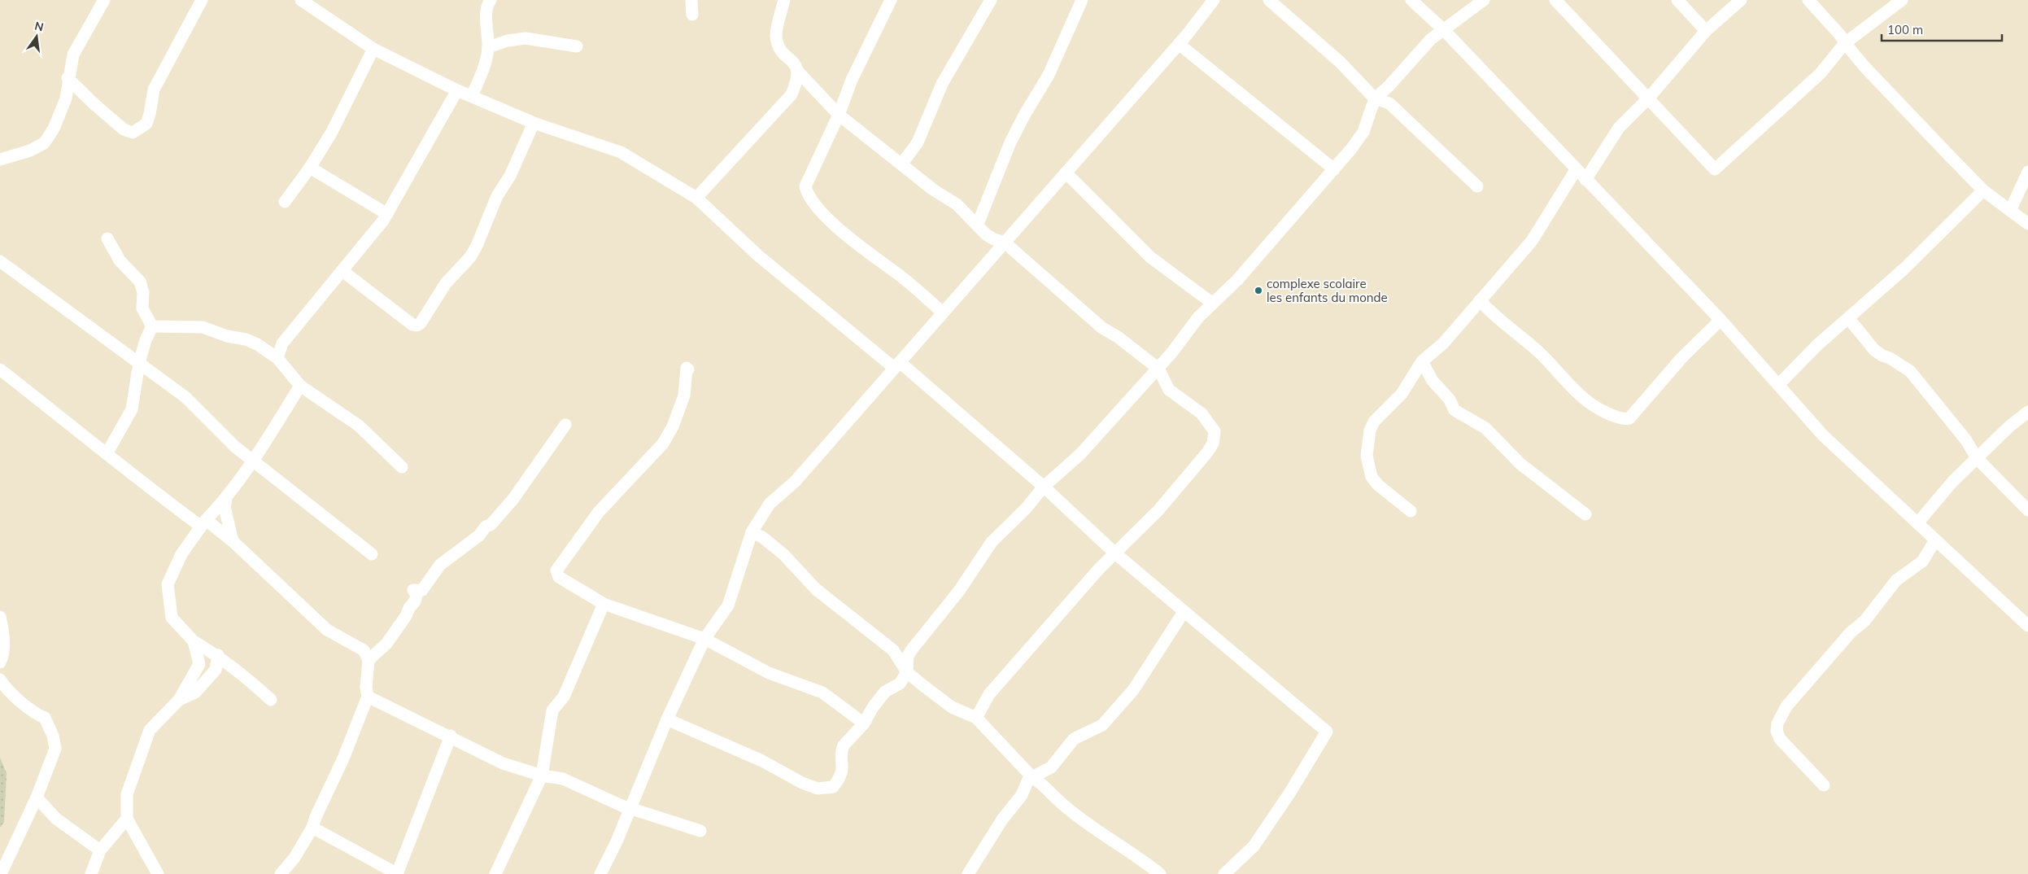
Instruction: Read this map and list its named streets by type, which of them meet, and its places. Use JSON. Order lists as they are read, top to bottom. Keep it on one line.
{"places":["complexe scolaire les enfants du monde"],"scale_bar":"100 m","north":"top"}
